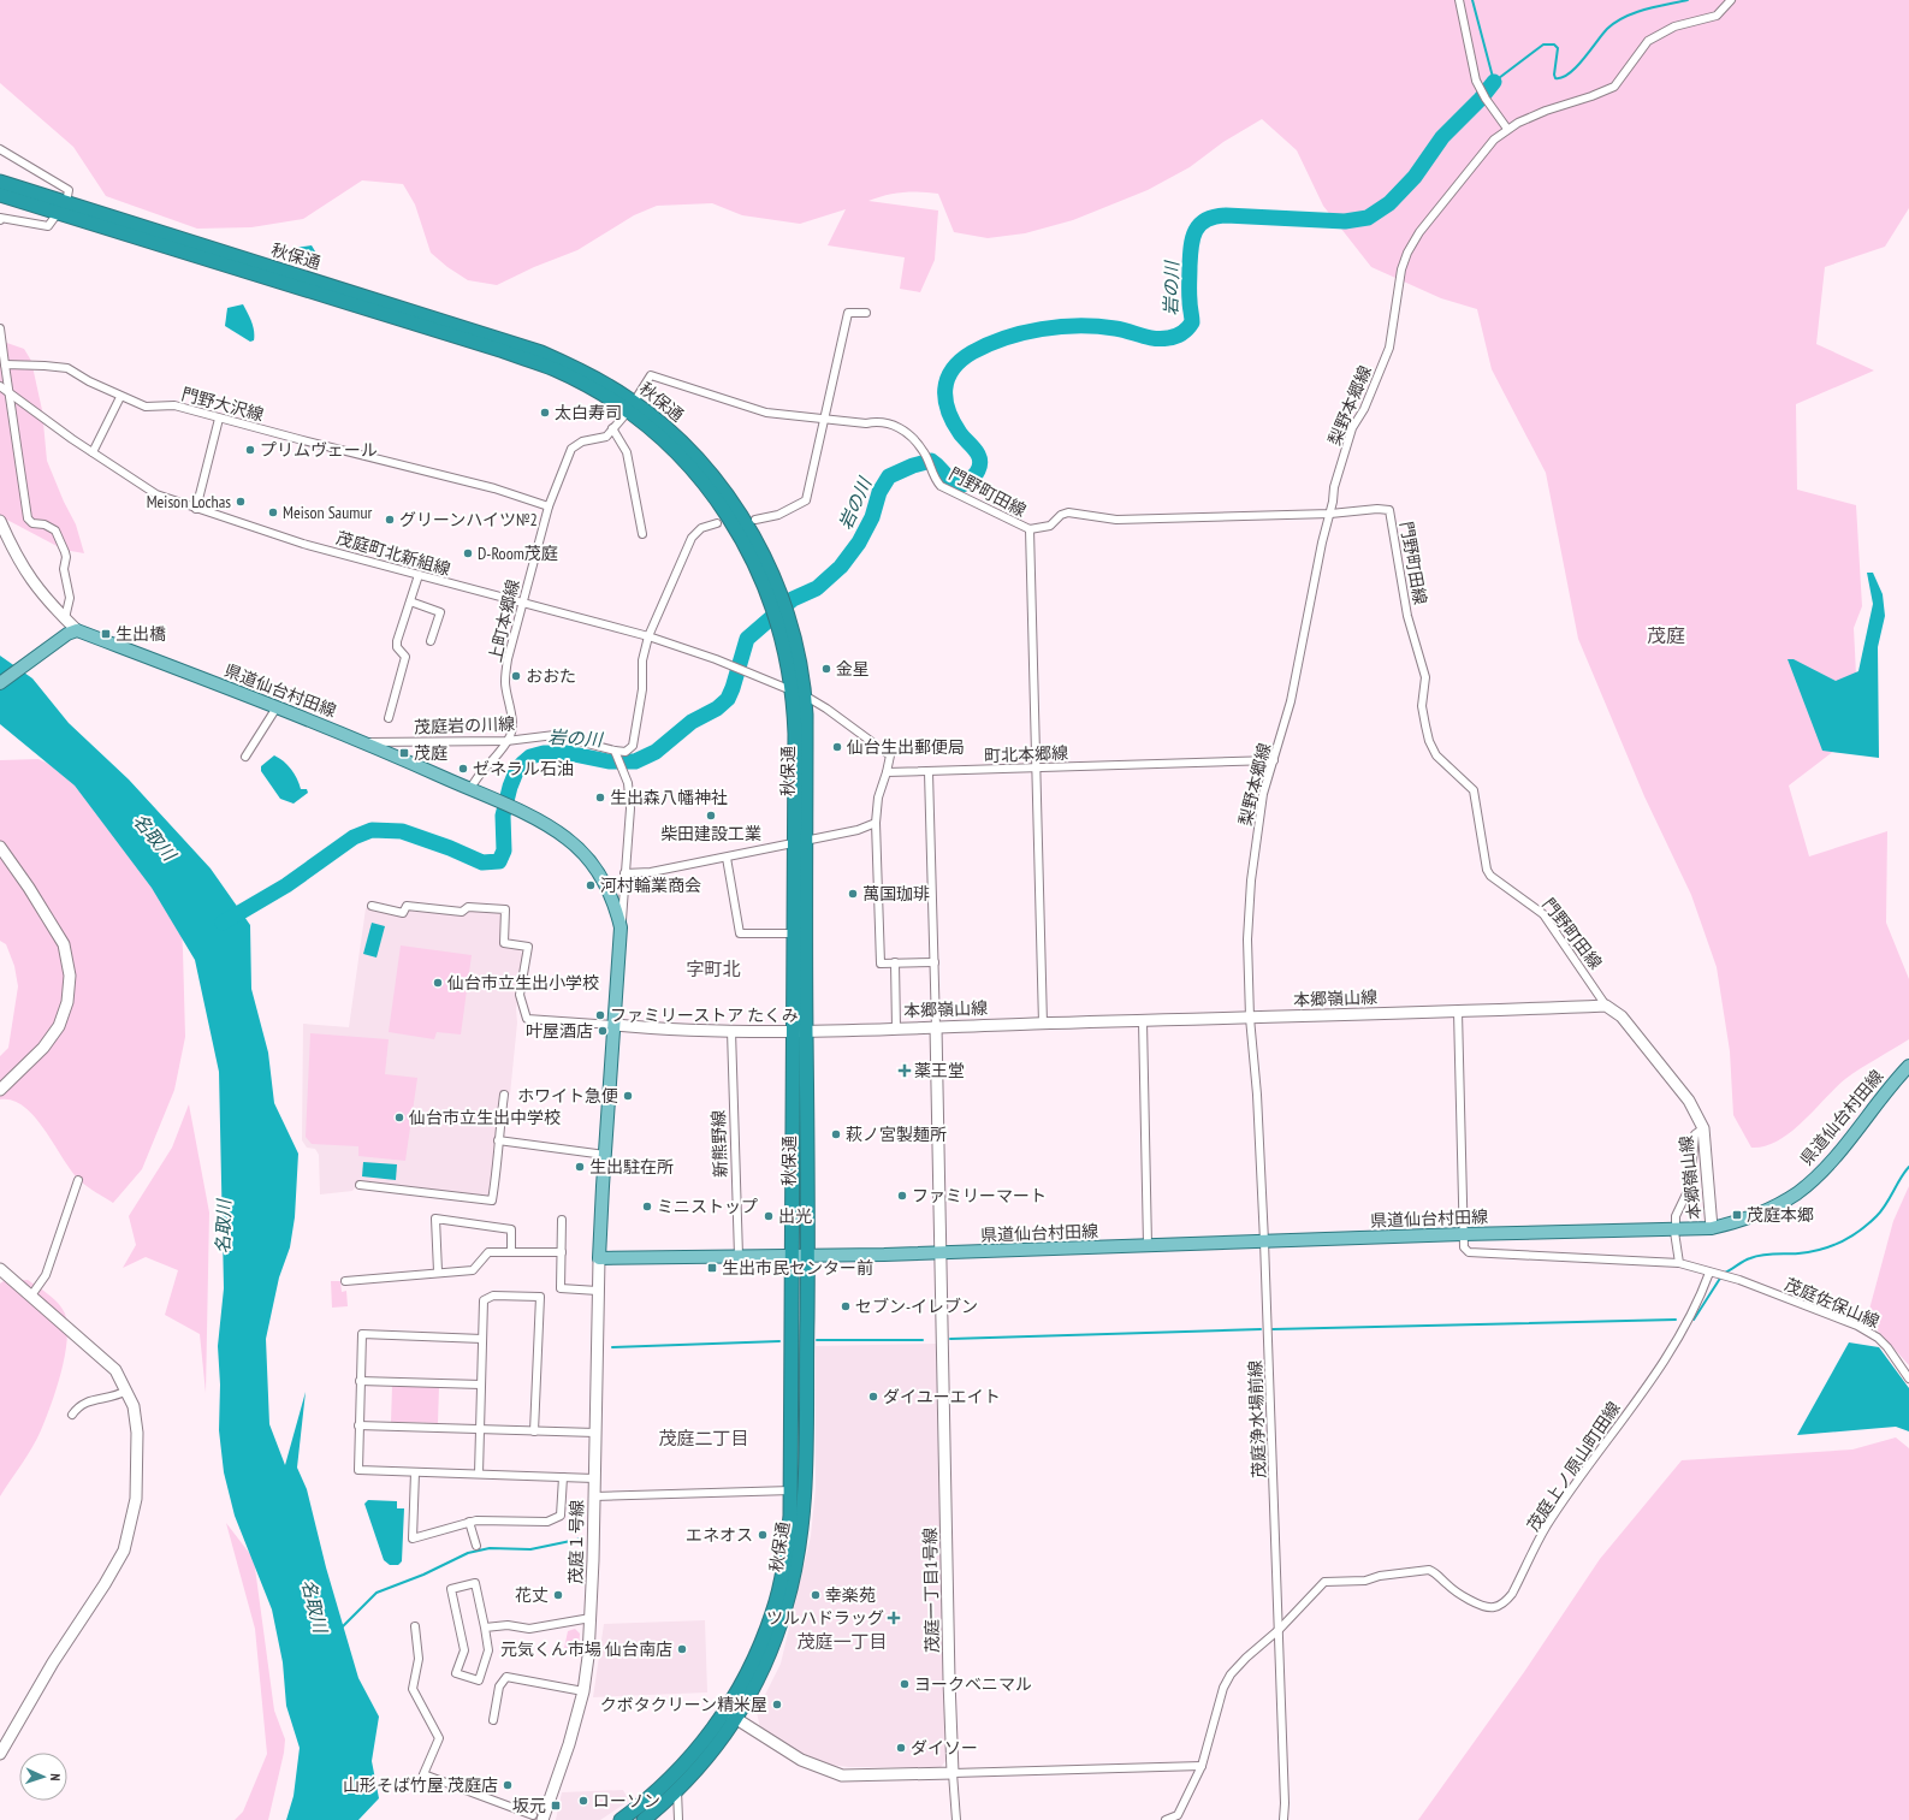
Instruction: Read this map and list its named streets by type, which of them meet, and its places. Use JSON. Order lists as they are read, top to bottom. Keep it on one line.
{"streets":{"highway":["秋保通"],"main road":["県道仙台村田線"],"street":["門野大沢線","梨野本郷線","門野町田線","茂庭町北新組線","上町本郷線","茂庭岩の川線","町北本郷線","本郷嶺山線","新熊野線","茂庭佐保山線","茂庭浄水場前線","茂庭上ノ原山町田線","茂庭１号線","茂庭一丁目1号線"]},"crossings":[["秋保通","茂庭町北新組線"],["秋保通","県道仙台村田線"],["秋保通","本郷嶺山線"],["門野大沢線","上町本郷線"],["梨野本郷線","門野町田線"],["梨野本郷線","町北本郷線"],["梨野本郷線","本郷嶺山線"],["梨野本郷線","茂庭浄水場前線"],["門野町田線","本郷嶺山線"],["茂庭町北新組線","上町本郷線"],["茂庭町北新組線","町北本郷線"],["上町本郷線","茂庭岩の川線"],["県道仙台村田線","茂庭岩の川線"],["県道仙台村田線","本郷嶺山線"],["県道仙台村田線","新熊野線"],["県道仙台村田線","茂庭佐保山線"],["県道仙台村田線","茂庭浄水場前線"],["県道仙台村田線","茂庭１号線"],["県道仙台村田線","茂庭一丁目1号線"],["本郷嶺山線","新熊野線"],["本郷嶺山線","茂庭浄水場前線"],["本郷嶺山線","茂庭一丁目1号線"],["茂庭佐保山線","茂庭上ノ原山町田線"],["茂庭浄水場前線","茂庭上ノ原山町田線"]],"districts":["茂庭","字町北","茂庭二丁目","茂庭一丁目"],"water":["岩の川","名取川"],"places":{"other":["太白寿司","プリムヴェール","Meison Lochas","Meison Saumur","グリーンハイツ№2","D-Room茂庭","金星","おおた","仙台生出郵便局","ゼネラル石油","生出森八幡神社","柴田建設工業","河村輪業商会","萬国珈琲","仙台市立生出小学校","ファミリーストア たくみ","叶屋酒店","ホワイト急便","仙台市立生出中学校","萩ノ宮製麺所","生出駐在所","ファミリーマート","ミニストップ","出光","セブン-イレブン","ダイユーエイト","エネオス","花丈","幸楽苑","元気くん市場 仙台南店","ヨークベニマル","クボタクリーン精米屋","ダイソー","山形そば竹屋 茂庭店","ローソン"],"transit":["生出橋","茂庭","茂庭本郷","生出市民センター前","坂元"],"health":["薬王堂","ツルハドラッグ"]},"north":"right"}
